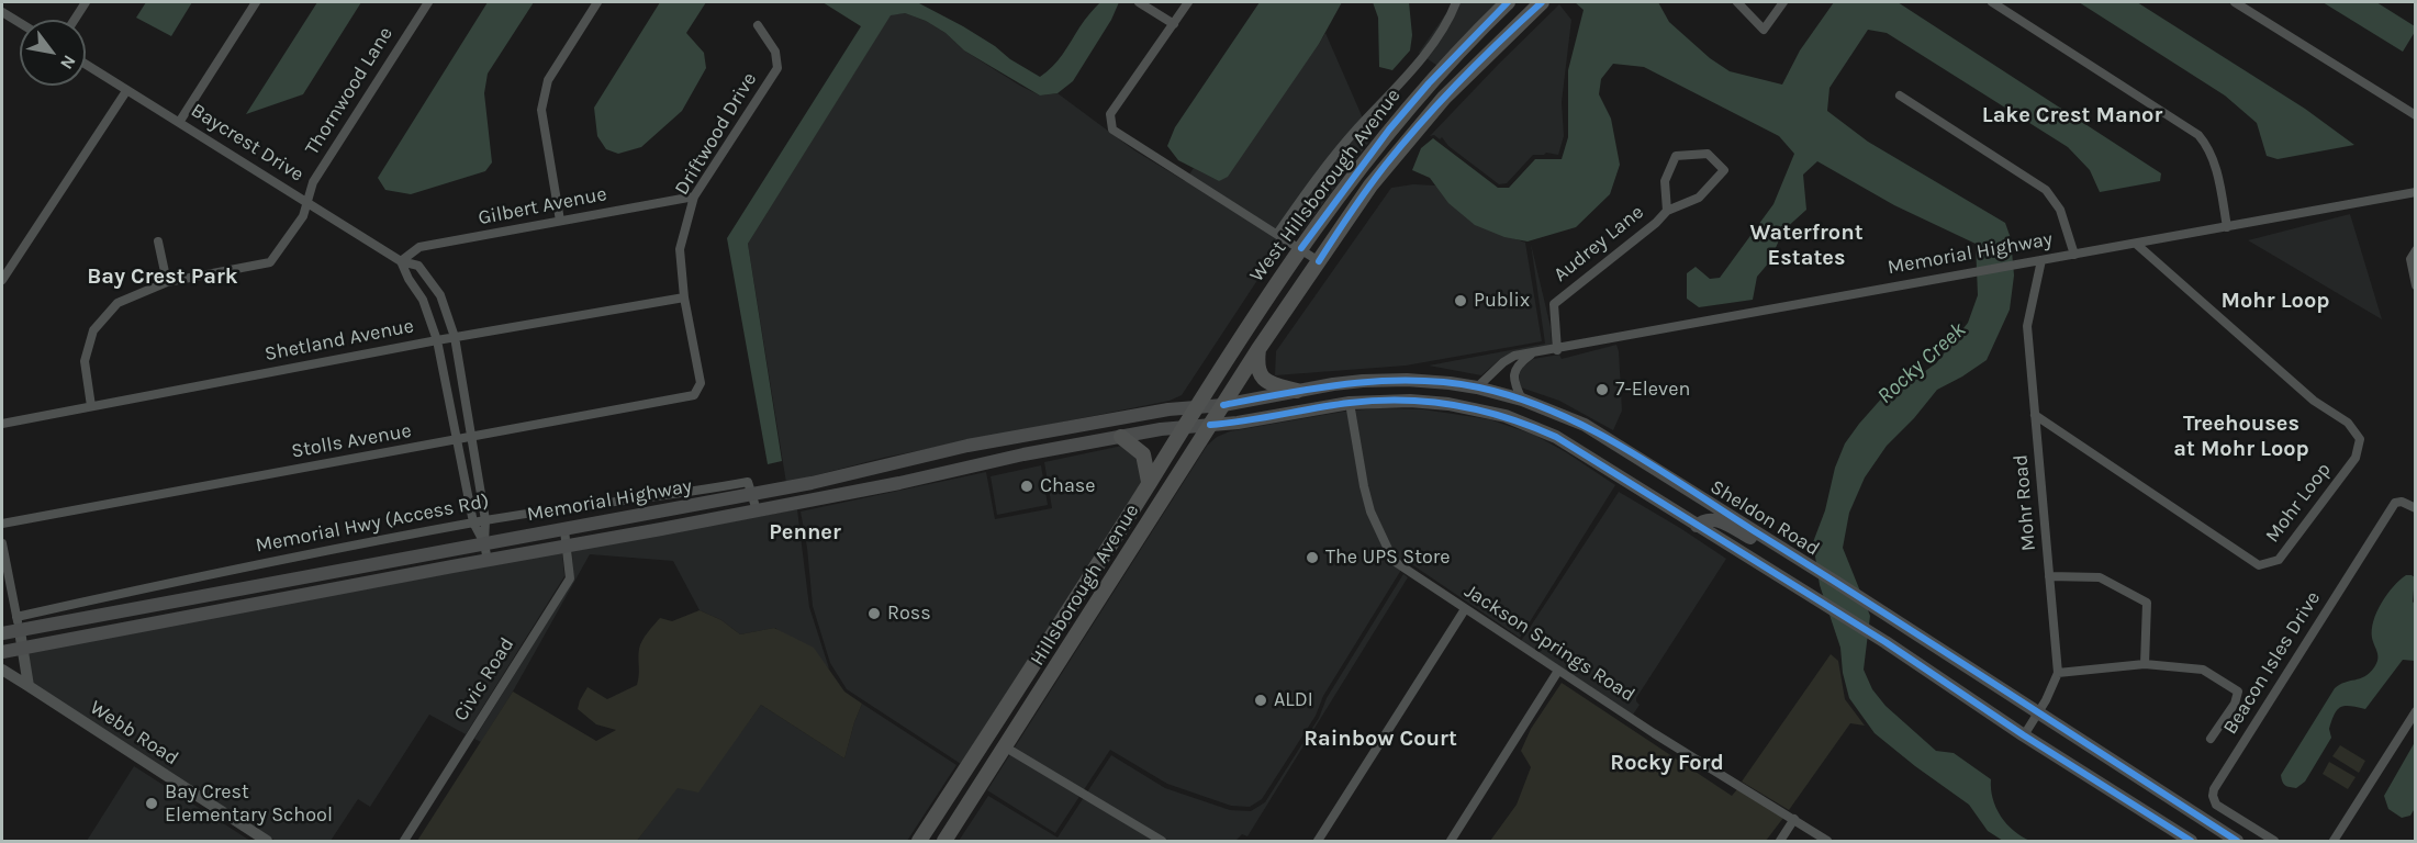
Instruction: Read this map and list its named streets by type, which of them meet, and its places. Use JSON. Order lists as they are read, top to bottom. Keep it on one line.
{"streets":{"main road":["West Hillsborough Avenue","Memorial Highway","Sheldon Road","Hillsborough Avenue"],"street":["Thornwood Lane","Driftwood Drive","Baycrest Drive","Gilbert Avenue","Audrey Lane","Shetland Avenue","Stolls Avenue","Mohr Road","Mohr Loop","Memorial Hwy (Access Rd)","Jackson Springs Road","Beacon Isles Drive","Civic Road","Webb Road"]},"crossings":[["Thornwood Lane","Baycrest Drive"],["Thornwood Lane","Shetland Avenue"],["Driftwood Drive","Gilbert Avenue"],["Driftwood Drive","Shetland Avenue"],["Driftwood Drive","Stolls Avenue"],["Baycrest Drive","Gilbert Avenue"],["Baycrest Drive","Memorial Highway"],["Baycrest Drive","Shetland Avenue"],["Baycrest Drive","Stolls Avenue"],["Baycrest Drive","Memorial Hwy (Access Rd)"],["West Hillsborough Avenue","Memorial Highway"],["West Hillsborough Avenue","Hillsborough Avenue"],["Audrey Lane","Memorial Highway"],["Memorial Highway","Mohr Road"],["Memorial Highway","Mohr Loop"],["Memorial Highway","Sheldon Road"],["Memorial Highway","Memorial Hwy (Access Rd)"],["Memorial Highway","Hillsborough Avenue"],["Memorial Highway","Civic Road"],["Mohr Road","Mohr Loop"],["Sheldon Road","Hillsborough Avenue"],["Sheldon Road","Jackson Springs Road"]],"districts":["Lake Crest Manor","Waterfront Estates","Bay Crest Park","Mohr Loop","Treehouses at Mohr Loop","Penner","Rainbow Court","Rocky Ford"],"water":["Rocky Creek"],"places":["Publix","7-Eleven","Chase","The UPS Store","Ross","ALDI","Bay Crest Elementary School"],"north":"bottom right"}
